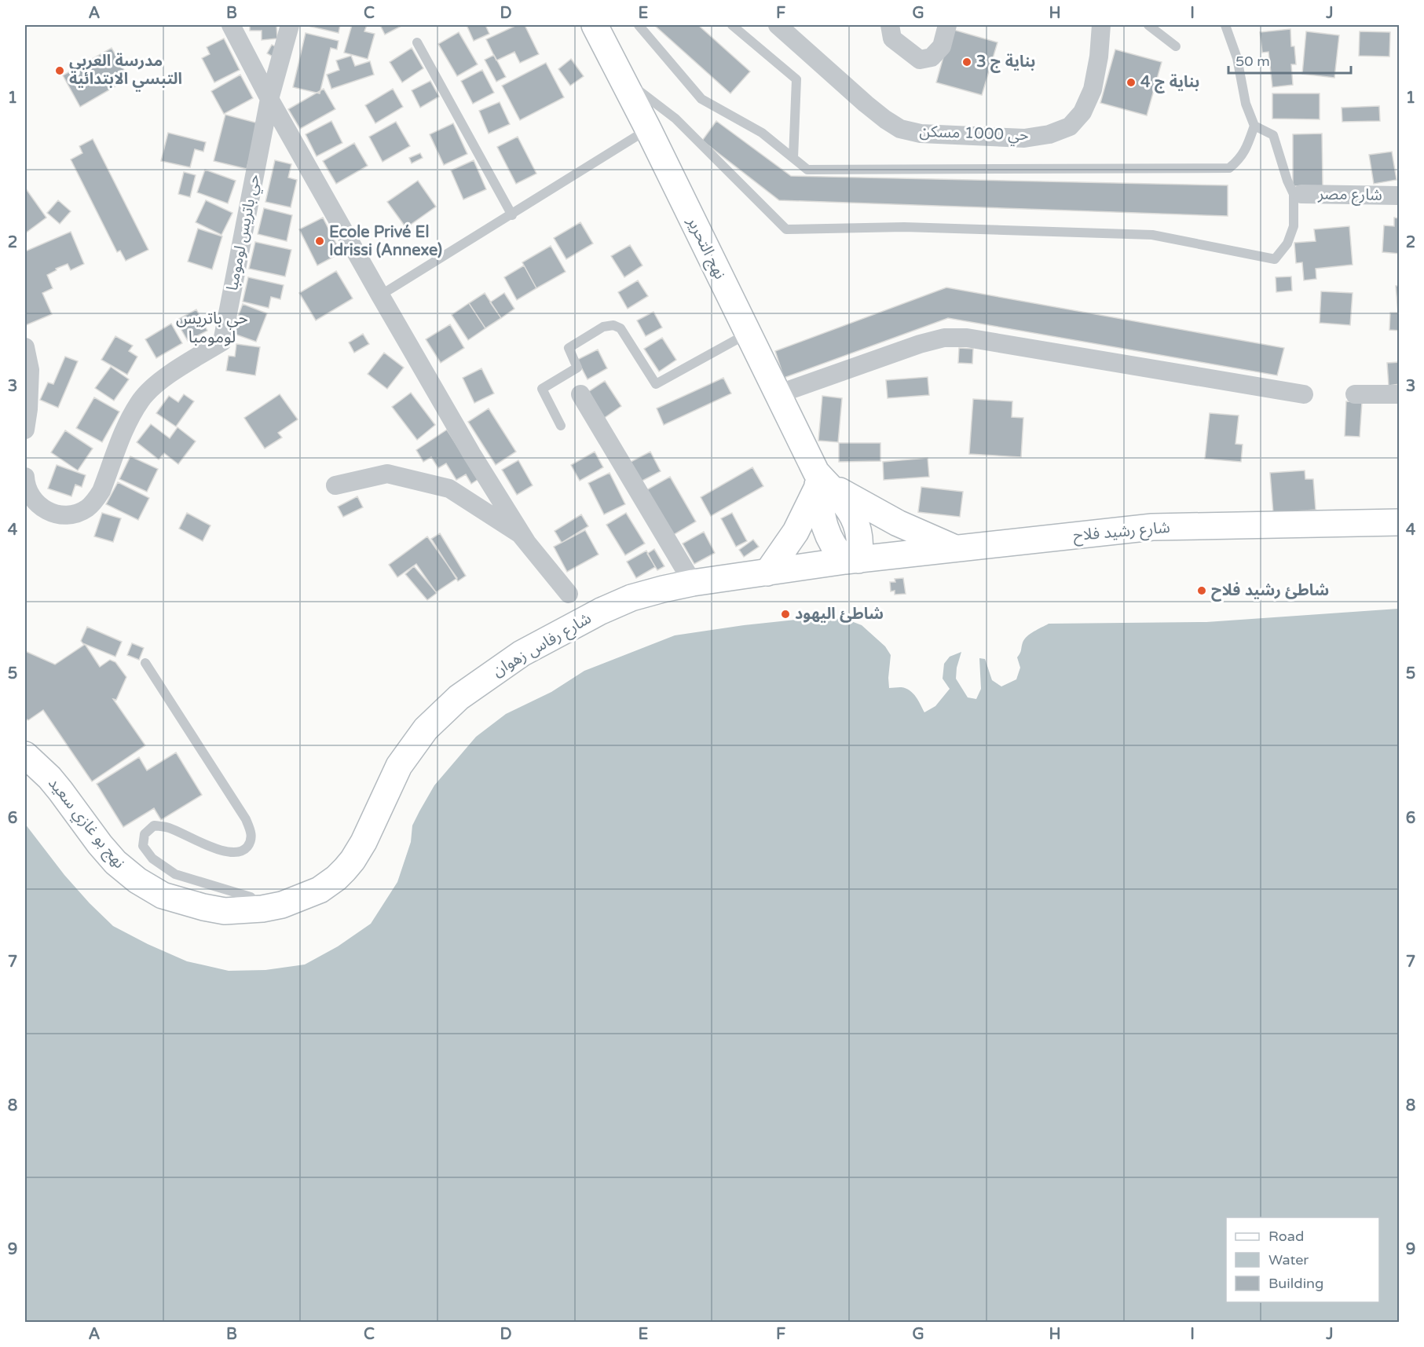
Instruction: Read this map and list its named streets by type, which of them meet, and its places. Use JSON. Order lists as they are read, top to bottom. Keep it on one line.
{"streets":{"street":["حي 1000 مسكن","شارع مصر","حي باتريس لومومبا","نهج التحرير","شارع رشيد فلاح","شارع رفاس زهوان","نهج بو غازي سعيد"]},"crossings":[["نهج التحرير","شارع رشيد فلاح"],["نهج التحرير","شارع رفاس زهوان"],["شارع رشيد فلاح","شارع رفاس زهوان"],["شارع رفاس زهوان","نهج بو غازي سعيد"]],"districts":["حي باتريس لومومبا"],"places":["بناية ج 3","مدرسة العربي التبسي الابتدائية","بناية ج 4","Ecole Privé El Idrissi (Annexe)","شاطئ رشيد فلاح","شاطئ اليهود"],"legend":["Road","Water","Building"],"scale_bar":"50 m","grid":{"columns":["A","B","C","D","E","F","G","H","I","J"],"rows":["1","2","3","4","5","6","7","8","9"]}}
